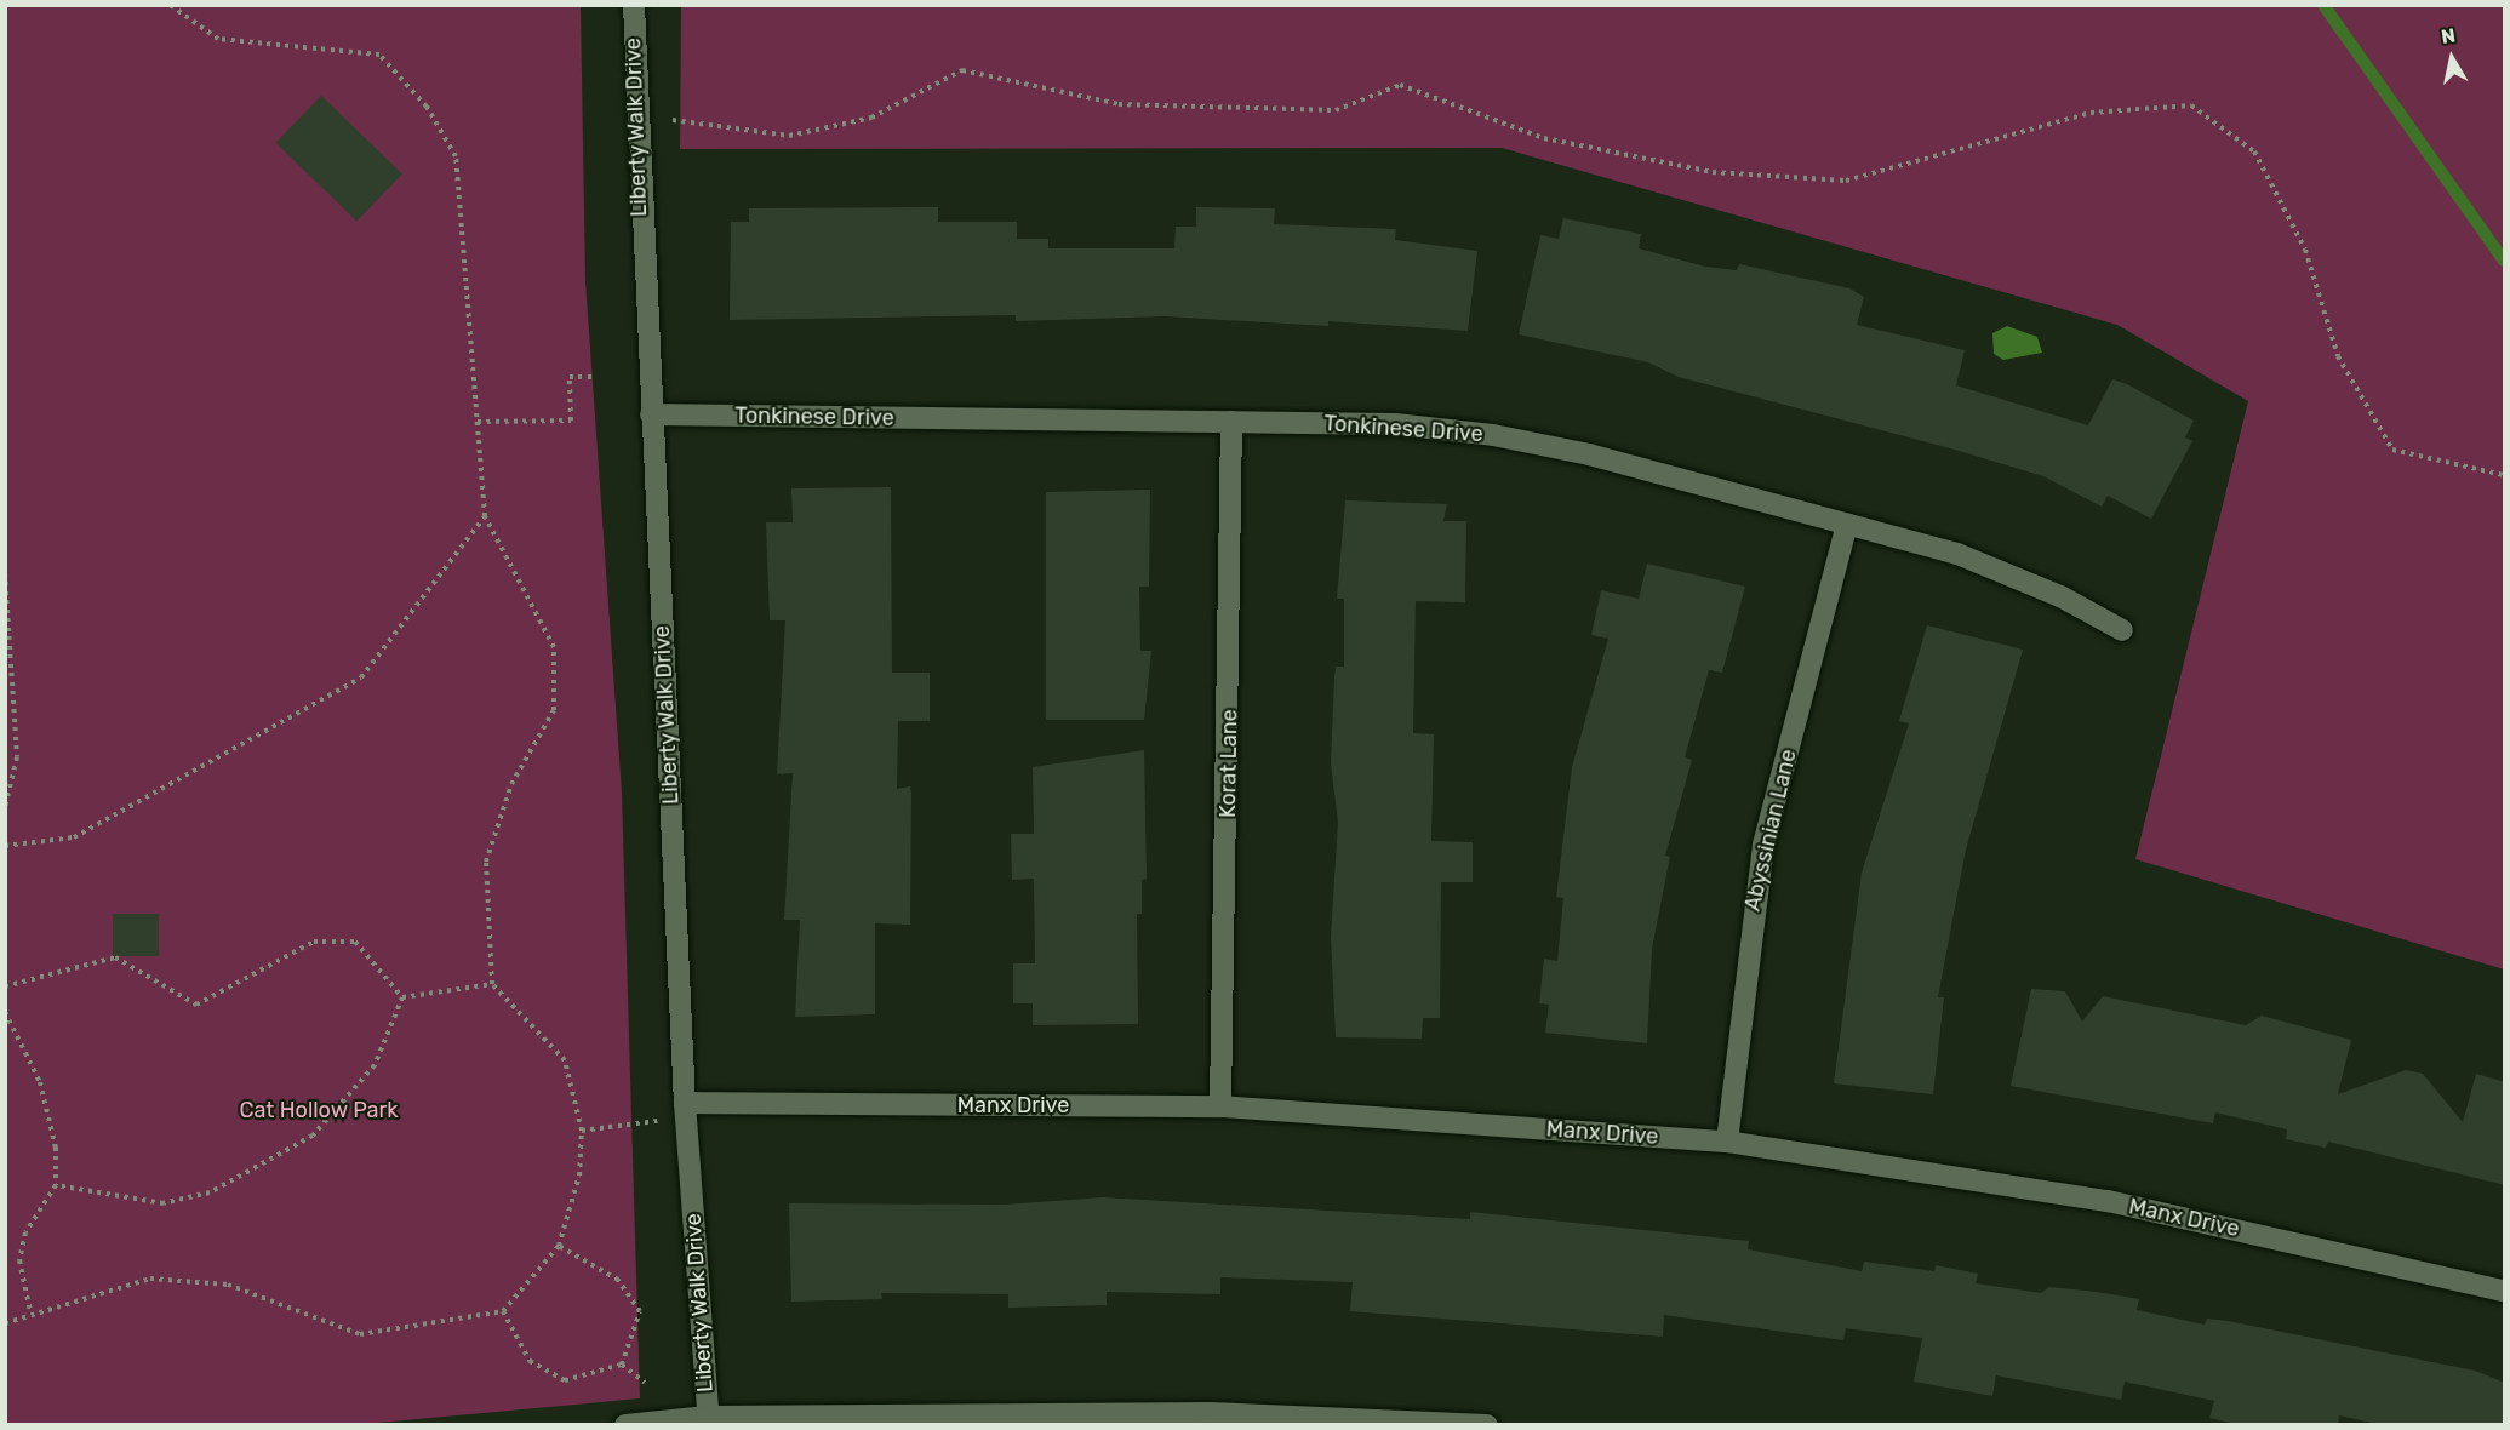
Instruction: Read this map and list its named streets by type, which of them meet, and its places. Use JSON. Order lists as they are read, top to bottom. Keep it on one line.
{"streets":{"street":["Liberty Walk Drive","Tonkinese Drive","Korat Lane","Abyssinian Lane","Manx Drive"]},"crossings":[["Liberty Walk Drive","Tonkinese Drive"],["Liberty Walk Drive","Manx Drive"],["Tonkinese Drive","Korat Lane"],["Tonkinese Drive","Abyssinian Lane"],["Korat Lane","Manx Drive"],["Abyssinian Lane","Manx Drive"]],"parks":["Cat Hollow Park"],"north":"top"}
